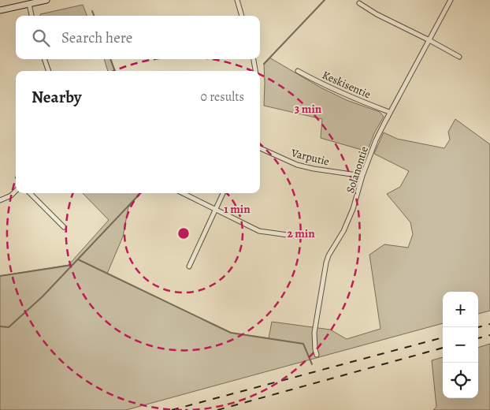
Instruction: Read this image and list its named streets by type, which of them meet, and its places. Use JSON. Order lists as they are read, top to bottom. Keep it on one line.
{"streets":{"street":["Keskisentie","Varputie","Solanontie"]},"crossings":[["Keskisentie","Solanontie"],["Varputie","Solanontie"]],"page":{"search":"Search here","heading":["Nearby","0 results"],"map_buttons":["+","−"]},"rings":["3 min","1 min","2 min"]}
